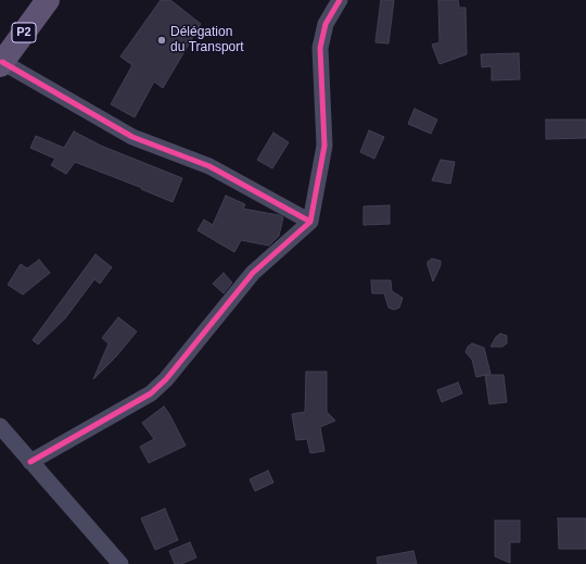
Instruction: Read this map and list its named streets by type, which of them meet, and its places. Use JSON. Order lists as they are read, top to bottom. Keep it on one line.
{"streets":{"main road":["P2"]},"places":["Délégation du Transport"]}
